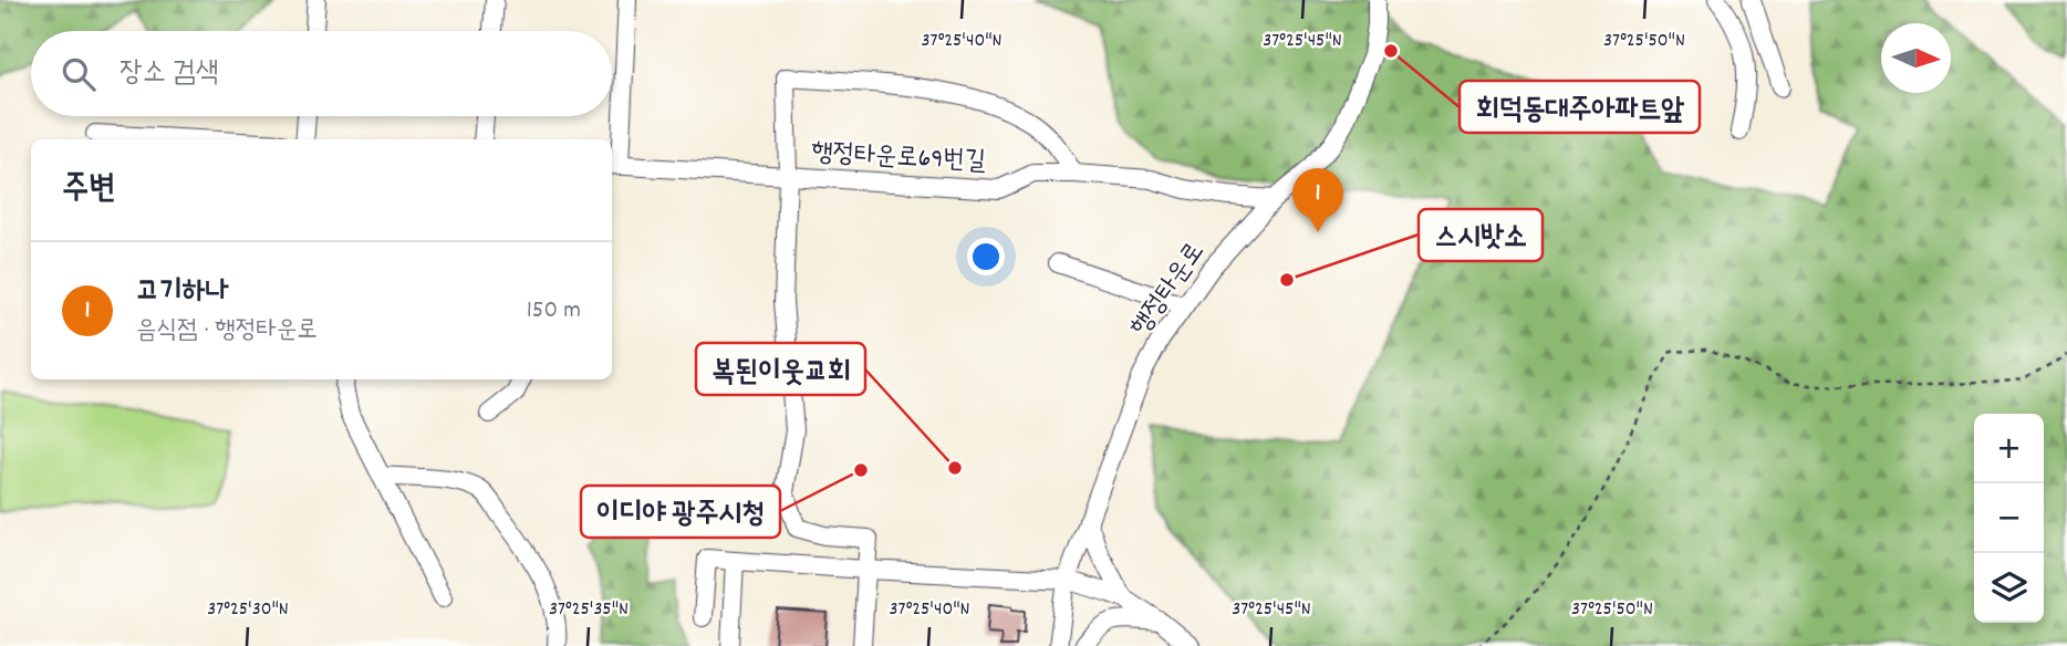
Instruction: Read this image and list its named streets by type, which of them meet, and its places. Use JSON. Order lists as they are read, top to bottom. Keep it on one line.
{"streets":{"street":["행정타운로69번길","행정타운로"]},"crossings":[["행정타운로69번길","행정타운로"]],"places":["회덕동대주아파트앞","스시밧소","복된이웃교회","이디야 광주시청"],"north":"right","page":{"search":"장소 검색","heading":"주변","pins":"1","list":[{"mark":"1","name":"고기하나","note":"음식점 · 행정타운로","value":"150 m"}],"map_buttons":["+","−"]},"coordinates":["37°25'40\"N","37°25'45\"N","37°25'50\"N","37°25'30\"N","37°25'35\"N"]}
